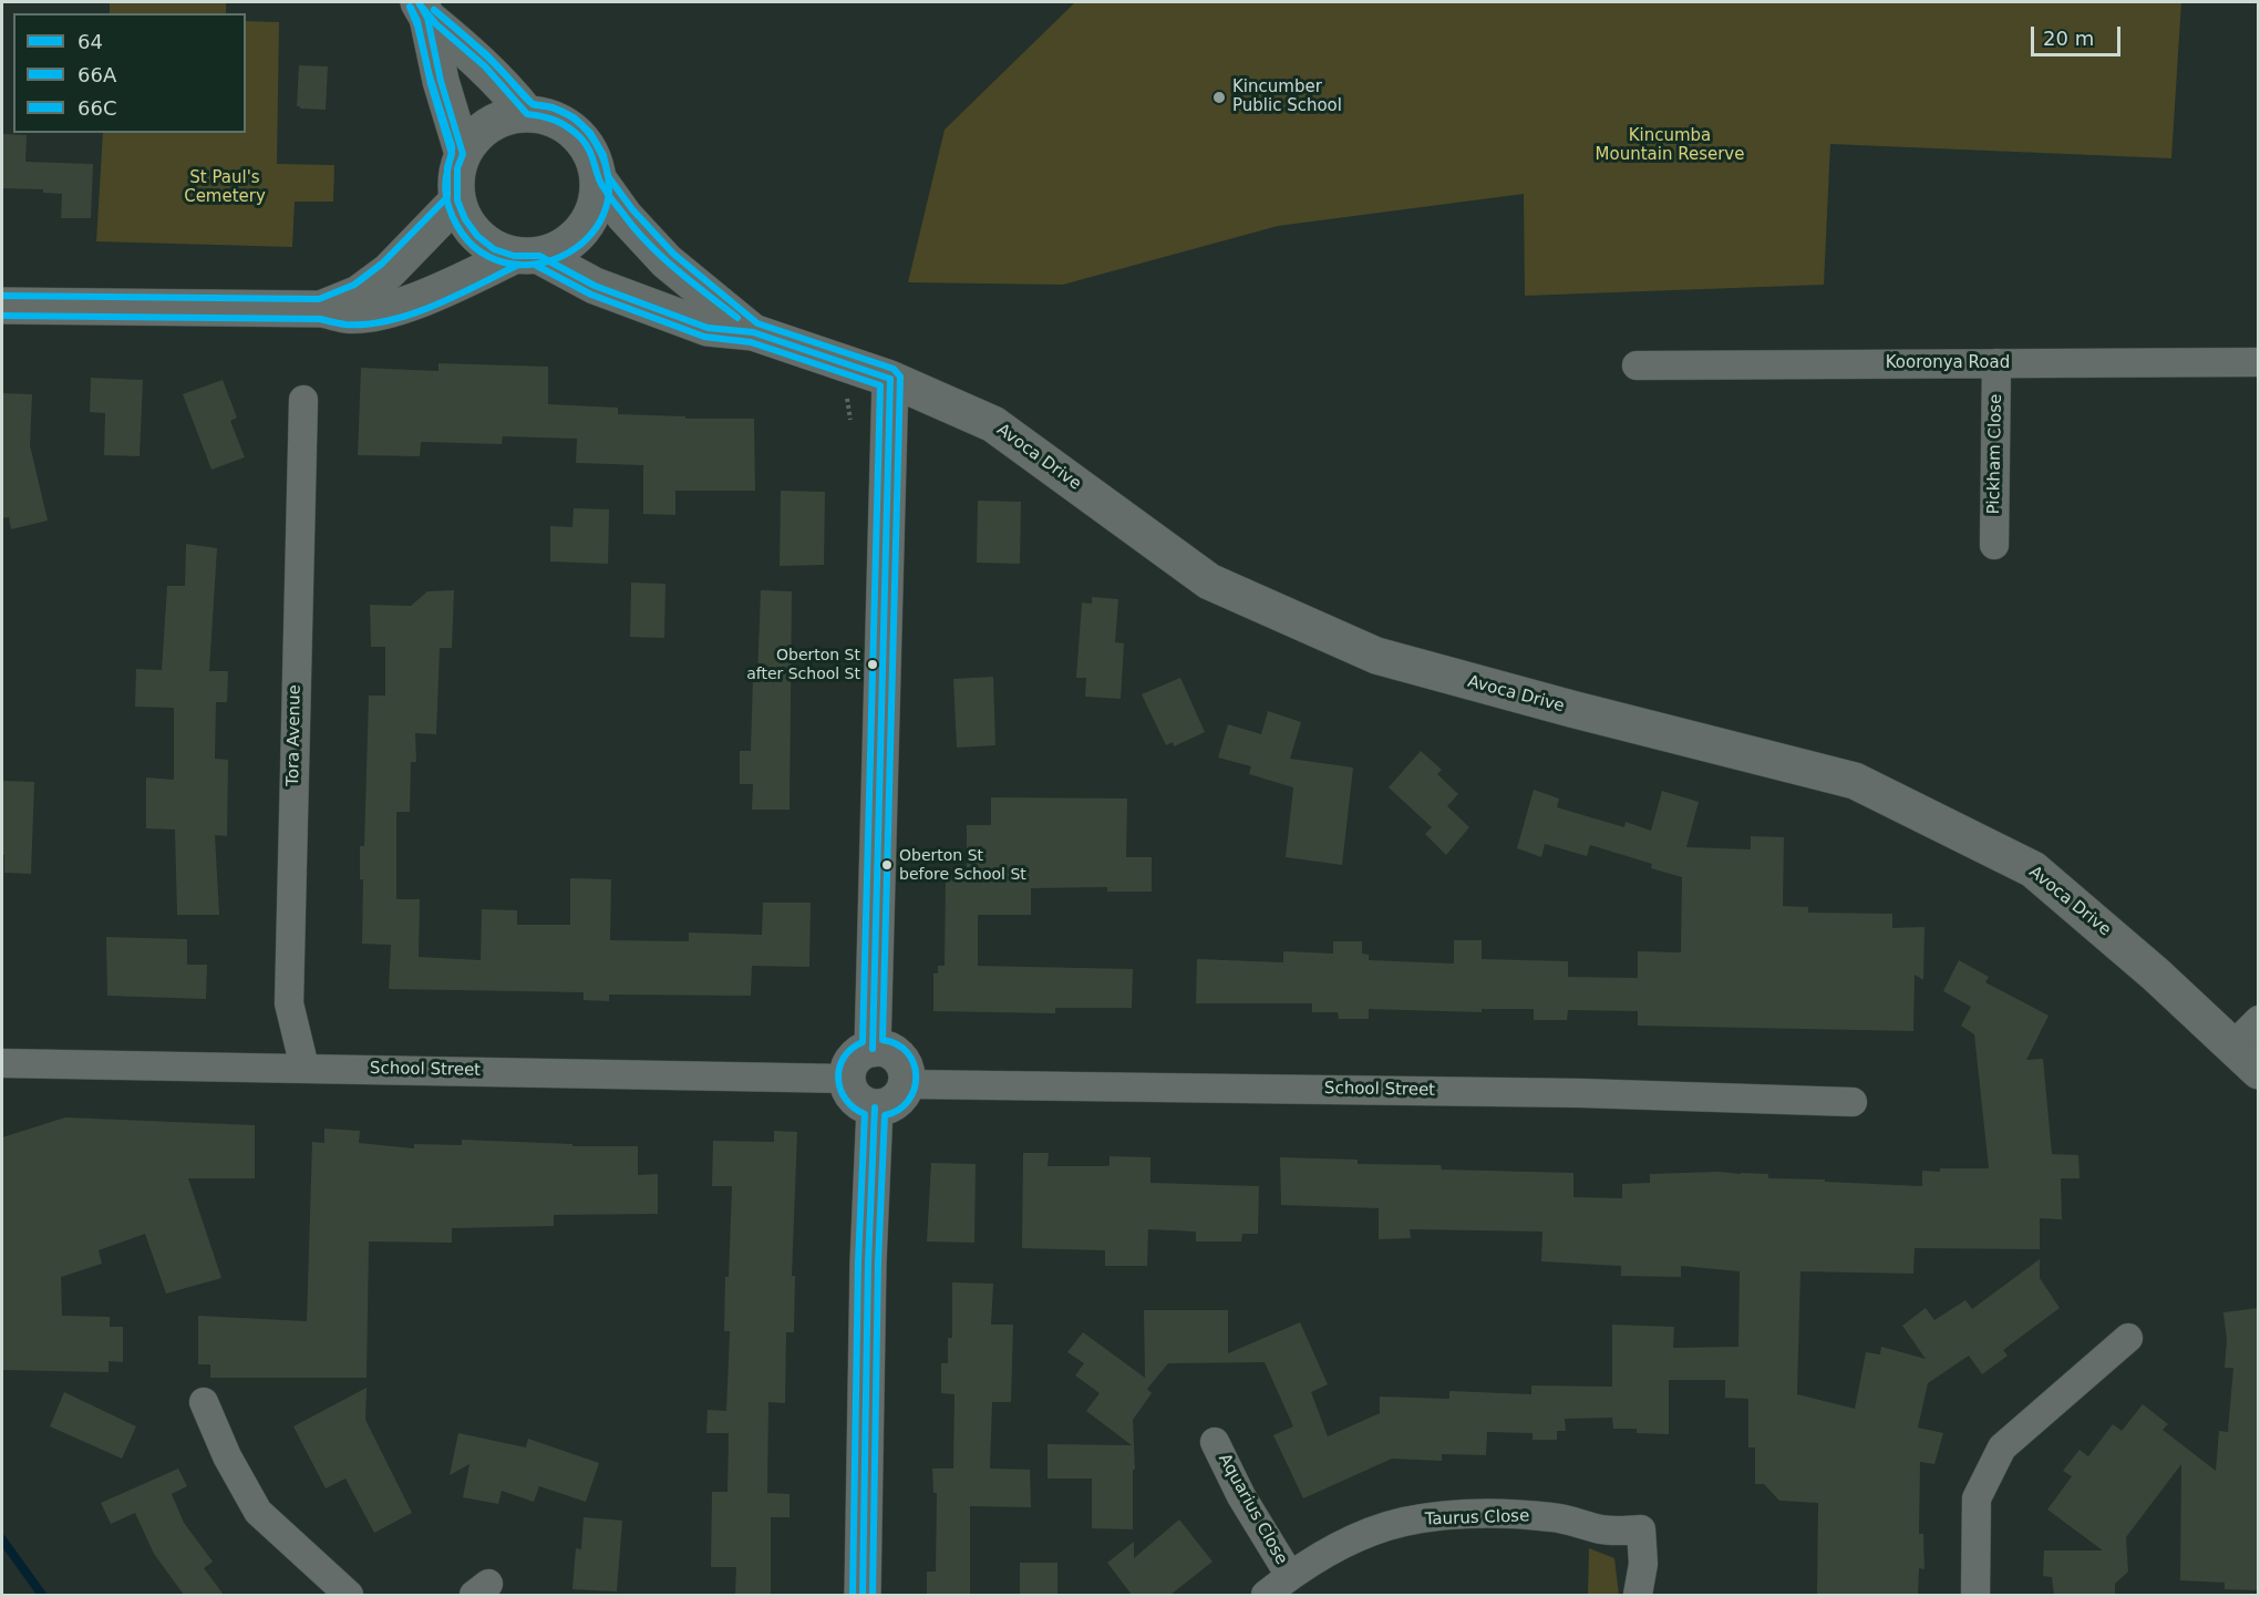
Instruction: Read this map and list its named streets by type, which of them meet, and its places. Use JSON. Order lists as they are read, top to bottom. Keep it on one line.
{"streets":{"main road":["Avoca Drive"],"street":["Kooronya Road","Pickham Close","Tora Avenue","School Street","Aquarius Close","Taurus Close"]},"crossings":[["Kooronya Road","Pickham Close"],["Tora Avenue","School Street"],["Aquarius Close","Taurus Close"]],"parks":["Kincumba Mountain Reserve","St Paul's Cemetery"],"places":["Kincumber Public School","Oberton St after School St","Oberton St before School St"],"lines":["transit line 64","transit line 66A","transit line 66C"],"legend":["64","66A","66C"],"scale_bar":"20 m"}
